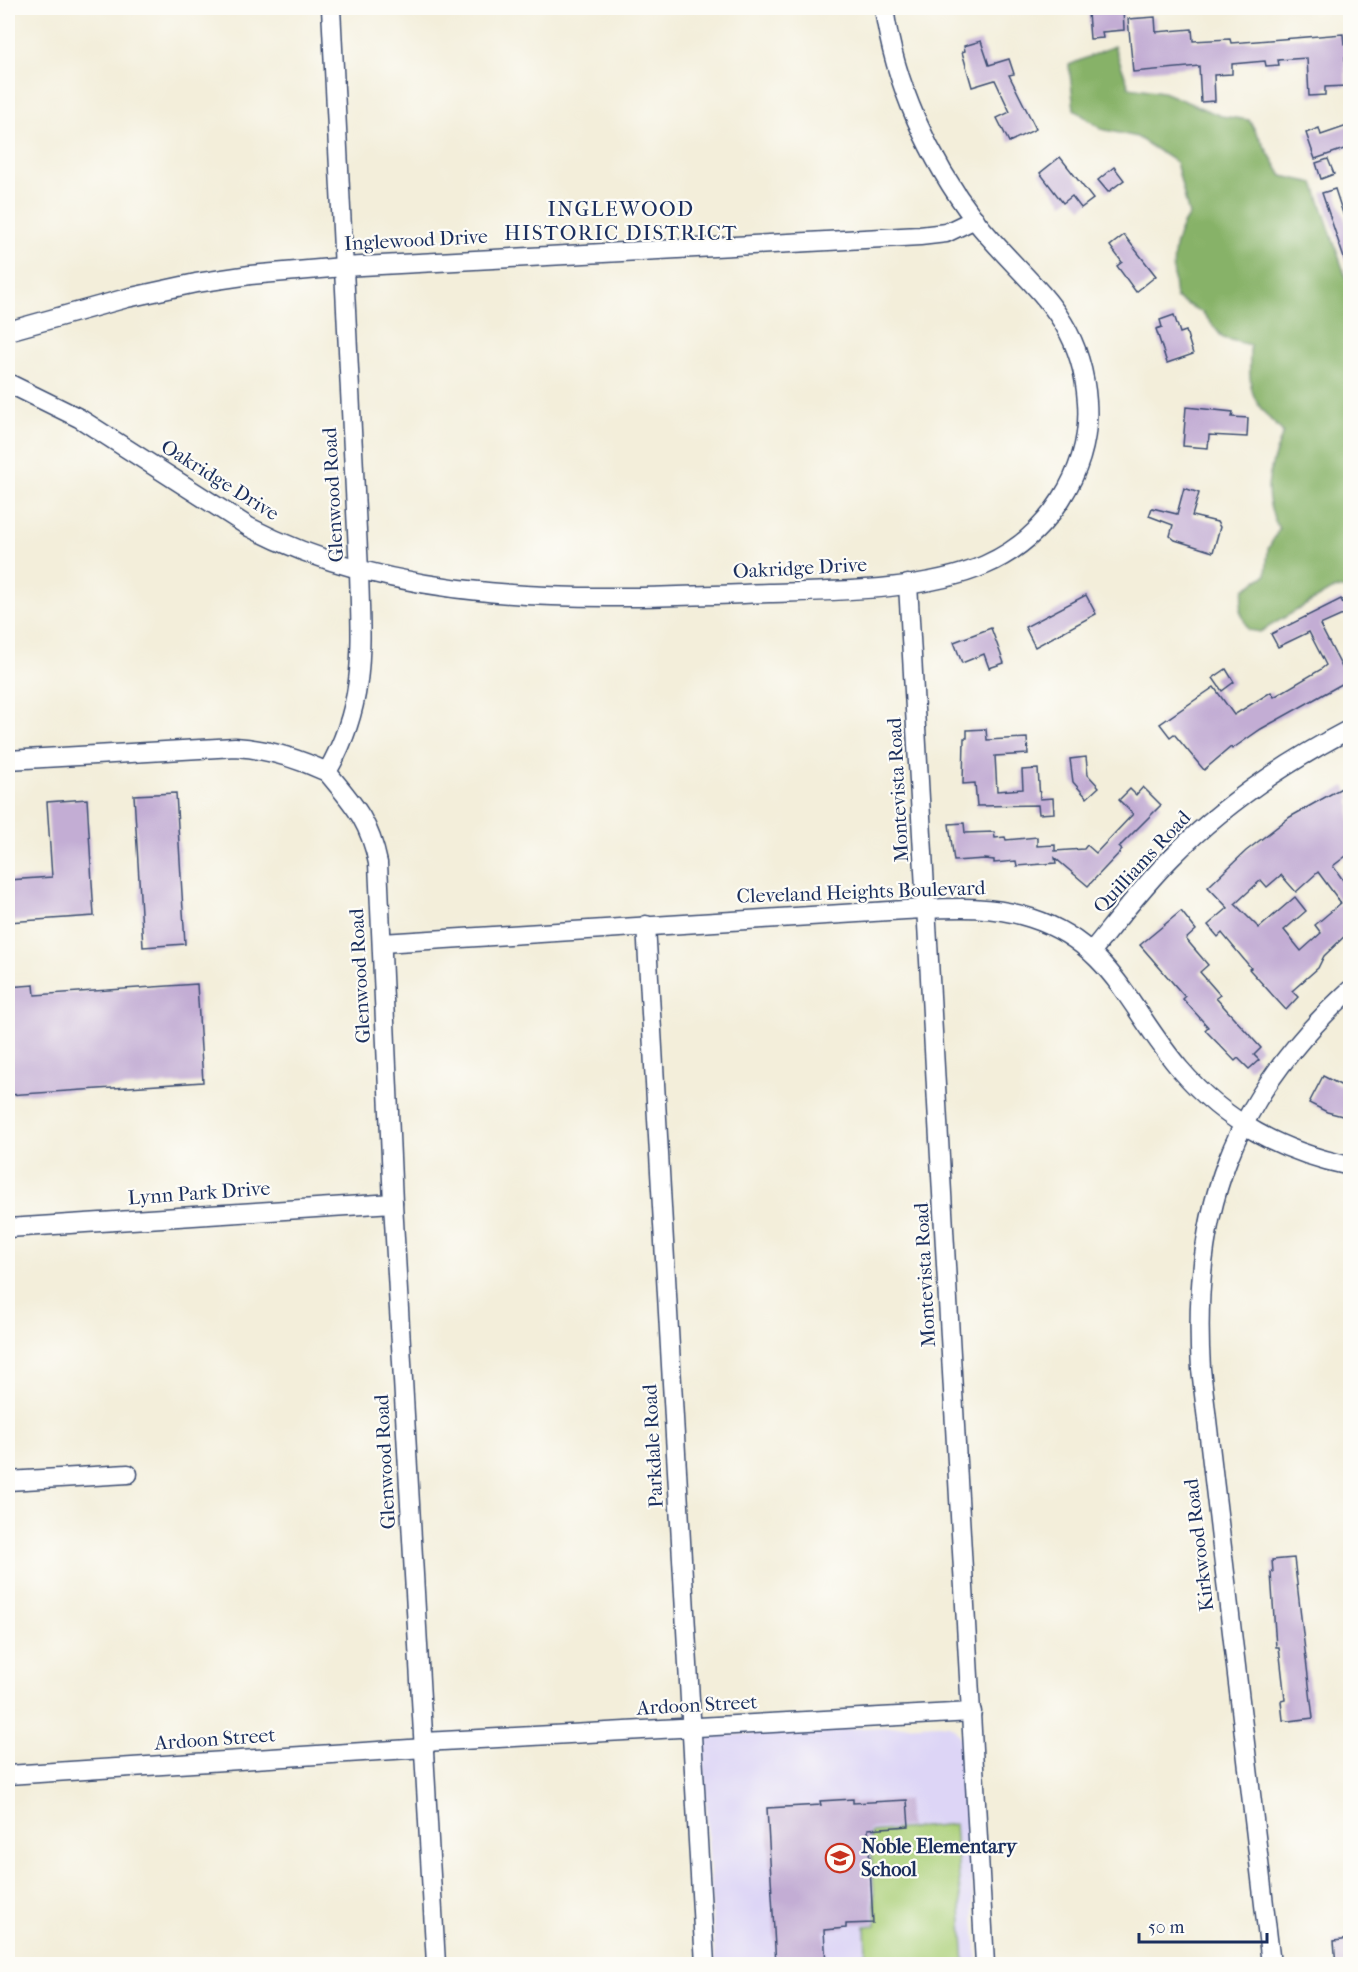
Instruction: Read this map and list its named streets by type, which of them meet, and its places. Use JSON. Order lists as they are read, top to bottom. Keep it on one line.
{"streets":{"street":["Inglewood Drive","Oakridge Drive","Glenwood Road","Montevista Road","Quilliams Road","Cleveland Heights Boulevard","Lynn Park Drive","Parkdale Road","Kirkwood Road","Ardoon Street"]},"crossings":[["Inglewood Drive","Oakridge Drive"],["Inglewood Drive","Glenwood Road"],["Oakridge Drive","Glenwood Road"],["Oakridge Drive","Montevista Road"],["Glenwood Road","Cleveland Heights Boulevard"],["Glenwood Road","Lynn Park Drive"],["Glenwood Road","Ardoon Street"],["Montevista Road","Cleveland Heights Boulevard"],["Montevista Road","Ardoon Street"],["Quilliams Road","Cleveland Heights Boulevard"],["Cleveland Heights Boulevard","Parkdale Road"],["Cleveland Heights Boulevard","Kirkwood Road"],["Parkdale Road","Ardoon Street"]],"districts":["INGLEWOOD HISTORIC DISTRICT"],"places":{"school or university":["Noble Elementary School"]},"scale_bar":"50 m"}
